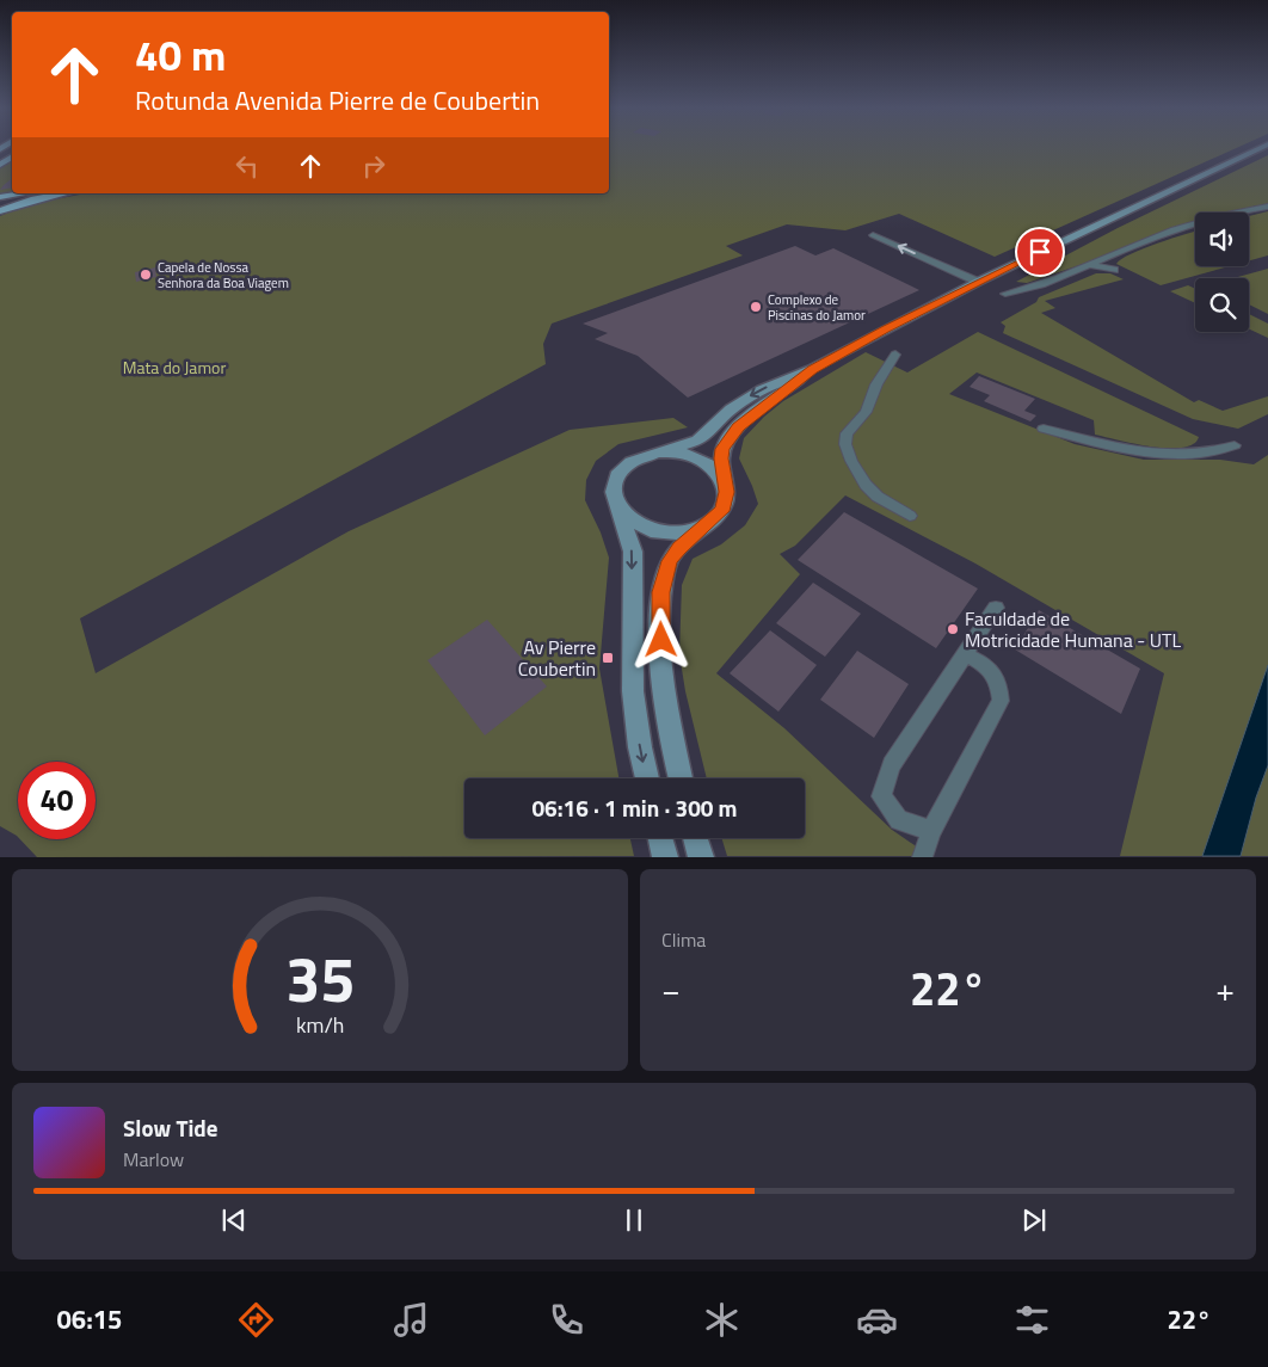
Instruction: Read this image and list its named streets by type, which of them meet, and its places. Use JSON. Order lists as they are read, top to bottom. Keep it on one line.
{"parks":["Mata do Jamor"],"places":{"other":["Capela de Nossa Senhora da Boa Viagem","Complexo de Piscinas do Jamor","Faculdade de Motricidade Humana - UTL"],"transit":["Av Pierre Coubertin"]},"page":{"turn":["40 m","Rotunda Avenida Pierre de Coubertin"],"limit":"40","trip":"06:16 · 1 min · 300 m","tile":"Clima","heat":["−","22°","+"],"song":["Slow Tide","Marlow"],"tabs":["06:15","22°"],"gauge":["35","km/h"]}}
